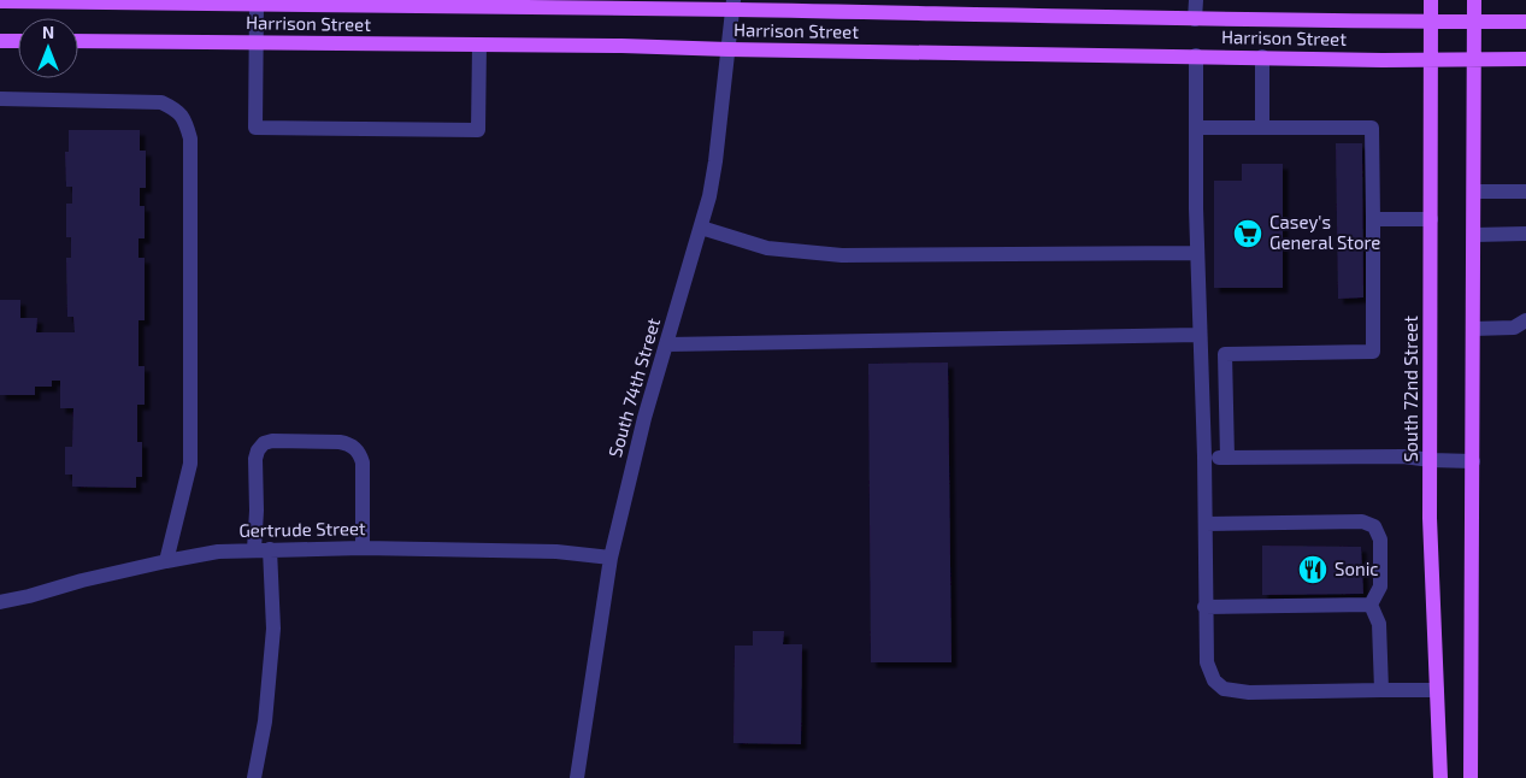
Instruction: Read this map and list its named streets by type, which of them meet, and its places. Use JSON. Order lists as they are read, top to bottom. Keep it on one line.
{"streets":{"main road":["Harrison Street","South 72nd Street"],"street":["South 74th Street","Gertrude Street"]},"crossings":[["Harrison Street","South 74th Street"],["Harrison Street","South 72nd Street"],["South 74th Street","Gertrude Street"]],"places":{"supermarket":["Casey's General Store"],"restaurant":["Sonic"]},"north":"top"}
